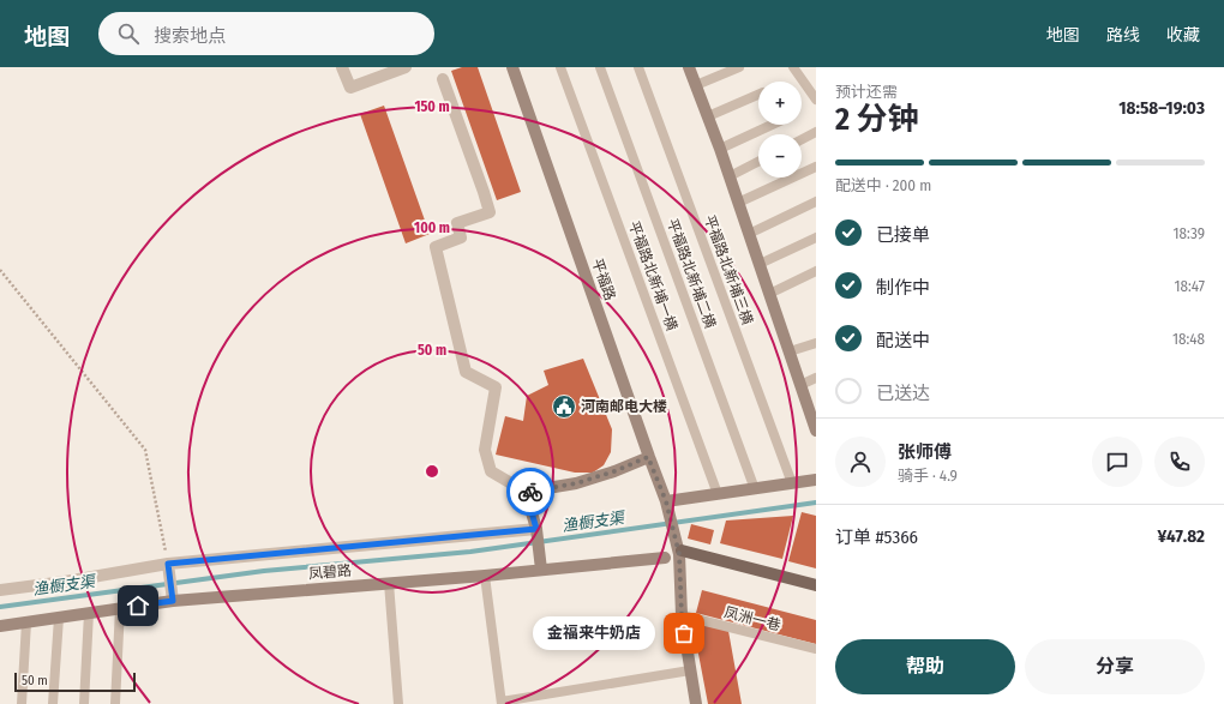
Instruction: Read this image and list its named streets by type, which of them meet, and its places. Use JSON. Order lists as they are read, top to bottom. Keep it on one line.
{"streets":{"street":["平福路","凤碧路"],"lane":["平福路北新埔三横","平福路北新埔二横","平福路北新埔一横","凤洲一巷"]},"crossings":[["平福路","凤洲一巷"]],"water":["渔橱支渠"],"places":{"public building":["河南邮电大楼"],"other":["金福来牛奶店"]},"scale_bar":"50 m","page":{"header":"地图","search":"搜索地点","nav":["地图","路线","收藏"],"heading":["2 分钟","预计还需","18:58–19:03"],"panel":["张师傅","骑手 · 4.9","订单 #5366","¥47.82"],"map_buttons":["+","−"],"bar":"配送中 · 200 m","list":[["已接单","18:39"],["制作中","18:47"],["配送中","18:48"],"已送达"],"bubble":"金福来牛奶店","buttons":["帮助","分享"],"scale":"50 m"},"rings":["150 m","100 m","50 m"]}
